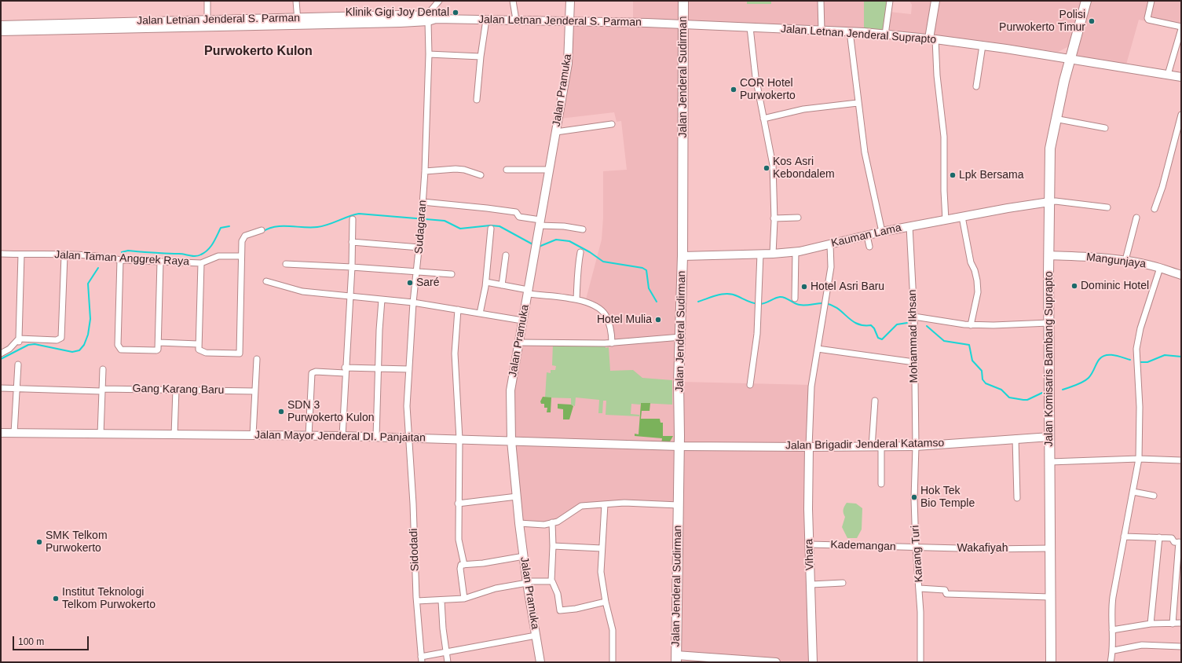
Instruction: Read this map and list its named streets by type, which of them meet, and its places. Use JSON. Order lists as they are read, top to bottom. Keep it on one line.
{"streets":{"main road":["Jalan Jenderal Sudirman","Jalan Komisaris Bambang Suprapto"],"street":["Jalan Letnan Jenderal S. Parman","Jalan Letnan Jenderal Suprapto","Jalan Pramuka","Sudagaran","Kauman Lama","Jalan Taman Anggrek Raya","Mangunjaya","Mohammad Ikhsan","Gang Karang Baru","Jalan Mayor Jenderal DI. Panjaitan","Jalan Brigadir Jenderal Katamso","Kademangan","Wakafiyah","Sidodadi","Karang Turi","Vihara"]},"crossings":[["Jalan Letnan Jenderal S. Parman","Jalan Letnan Jenderal Suprapto"],["Jalan Letnan Jenderal S. Parman","Jalan Jenderal Sudirman"],["Jalan Letnan Jenderal S. Parman","Jalan Pramuka"],["Jalan Letnan Jenderal S. Parman","Sudagaran"],["Jalan Letnan Jenderal Suprapto","Jalan Jenderal Sudirman"],["Jalan Letnan Jenderal Suprapto","Jalan Komisaris Bambang Suprapto"],["Jalan Jenderal Sudirman","Kauman Lama"],["Jalan Jenderal Sudirman","Jalan Mayor Jenderal DI. Panjaitan"],["Jalan Jenderal Sudirman","Jalan Brigadir Jenderal Katamso"],["Jalan Pramuka","Jalan Mayor Jenderal DI. Panjaitan"],["Sudagaran","Jalan Mayor Jenderal DI. Panjaitan"],["Sudagaran","Sidodadi"],["Kauman Lama","Mohammad Ikhsan"],["Kauman Lama","Jalan Komisaris Bambang Suprapto"],["Mangunjaya","Jalan Komisaris Bambang Suprapto"],["Mohammad Ikhsan","Jalan Brigadir Jenderal Katamso"],["Mohammad Ikhsan","Karang Turi"],["Jalan Komisaris Bambang Suprapto","Jalan Brigadir Jenderal Katamso"],["Jalan Komisaris Bambang Suprapto","Wakafiyah"],["Jalan Mayor Jenderal DI. Panjaitan","Jalan Brigadir Jenderal Katamso"],["Jalan Mayor Jenderal DI. Panjaitan","Sidodadi"],["Jalan Brigadir Jenderal Katamso","Karang Turi"],["Jalan Brigadir Jenderal Katamso","Vihara"],["Kademangan","Wakafiyah"],["Kademangan","Karang Turi"],["Kademangan","Vihara"],["Wakafiyah","Karang Turi"]],"districts":["Purwokerto Kulon"],"places":["Klinik Gigi Joy Dental","Polisi Purwokerto Timur","COR Hotel Purwokerto","Kos Asri Kebondalem","Lpk Bersama","Saré","Dominic Hotel","Hotel Asri Baru","Hotel Mulia","SDN 3 Purwokerto Kulon","Hok Tek Bio Temple","SMK Telkom Purwokerto","Institut Teknologi Telkom Purwokerto"],"scale_bar":"100 m"}
